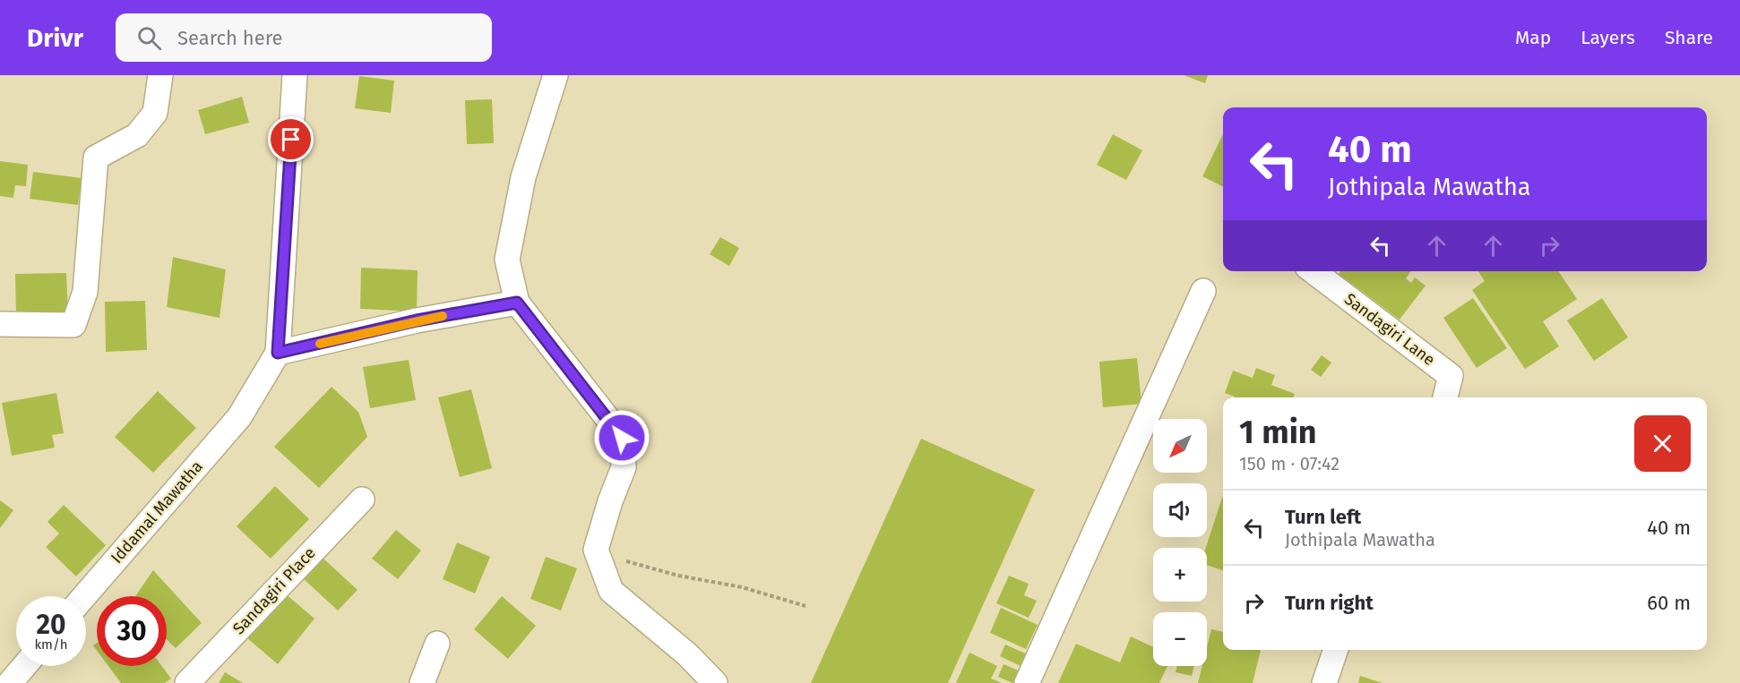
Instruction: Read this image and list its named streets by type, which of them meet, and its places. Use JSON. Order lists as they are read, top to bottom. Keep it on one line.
{"streets":{"street":["Sandagiri Lane","Iddamal Mawatha","Sandagiri Place"]},"north":"bottom left","page":{"header":"Drivr","search":"Search here","nav":["Map","Layers","Share"],"turn":["40 m","Jothipala Mawatha"],"heading":["1 min","150 m · 07:42"],"map_buttons":["+","−"],"list":[{"name":"Turn left","note":"Jothipala Mawatha","value":"40 m"},{"name":"Turn right","value":"60 m"}],"speed":"20 km/h","limit":"30"}}
